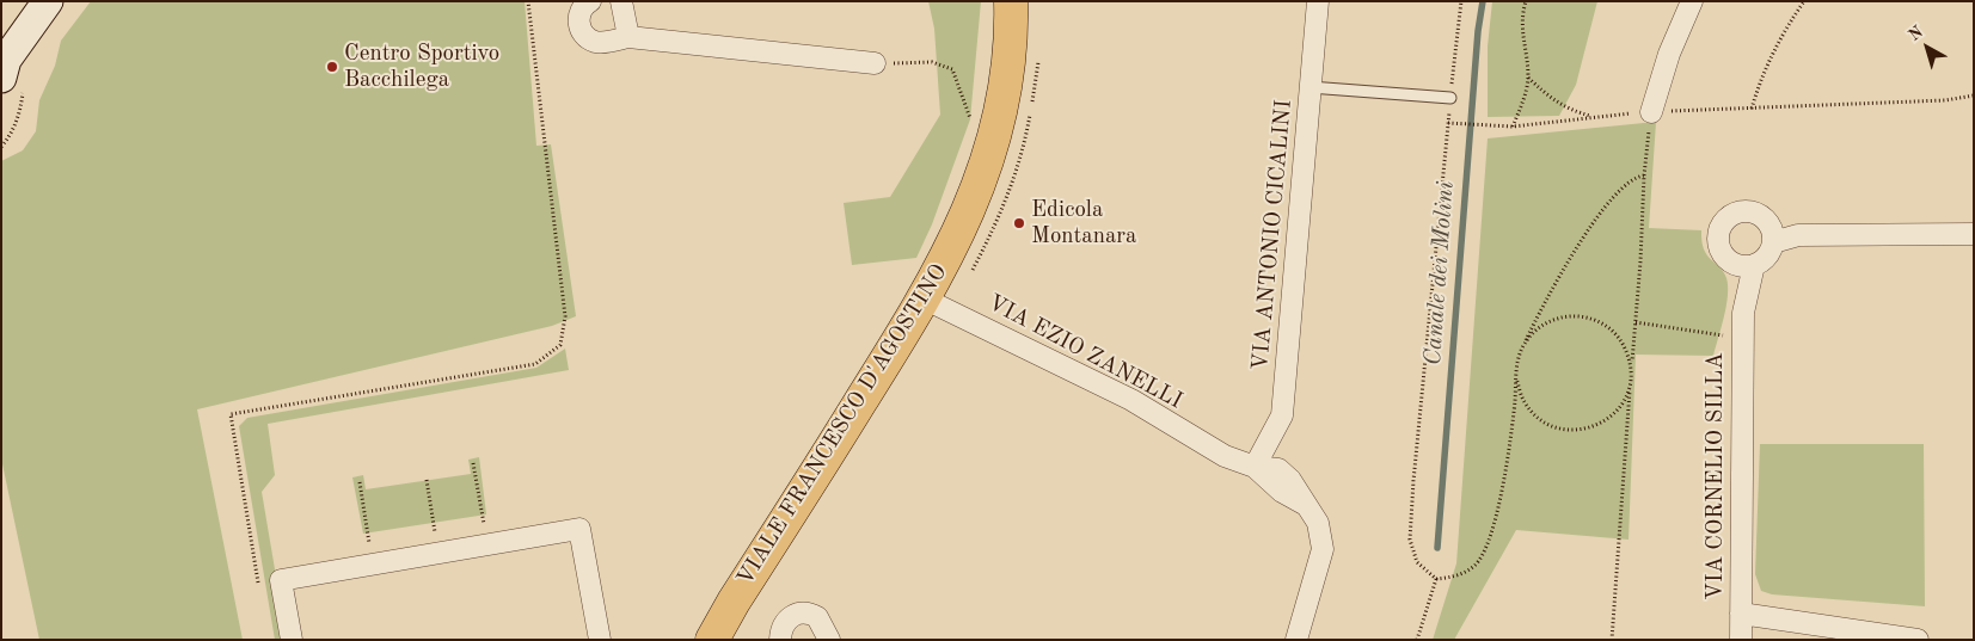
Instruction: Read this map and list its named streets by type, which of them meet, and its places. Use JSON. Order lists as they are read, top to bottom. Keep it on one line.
{"streets":{"main road":["VIALE FRANCESCO D'AGOSTINO"],"street":["VIA ANTONIO CICALINI","VIA EZIO ZANELLI","VIA CORNELIO SILLA"]},"crossings":[["VIA ANTONIO CICALINI","VIA EZIO ZANELLI"],["VIA EZIO ZANELLI","VIALE FRANCESCO D'AGOSTINO"]],"water":["Canale dei Molini"],"places":["Centro Sportivo Bacchilega","Edicola Montanara"],"north":"top left"}
